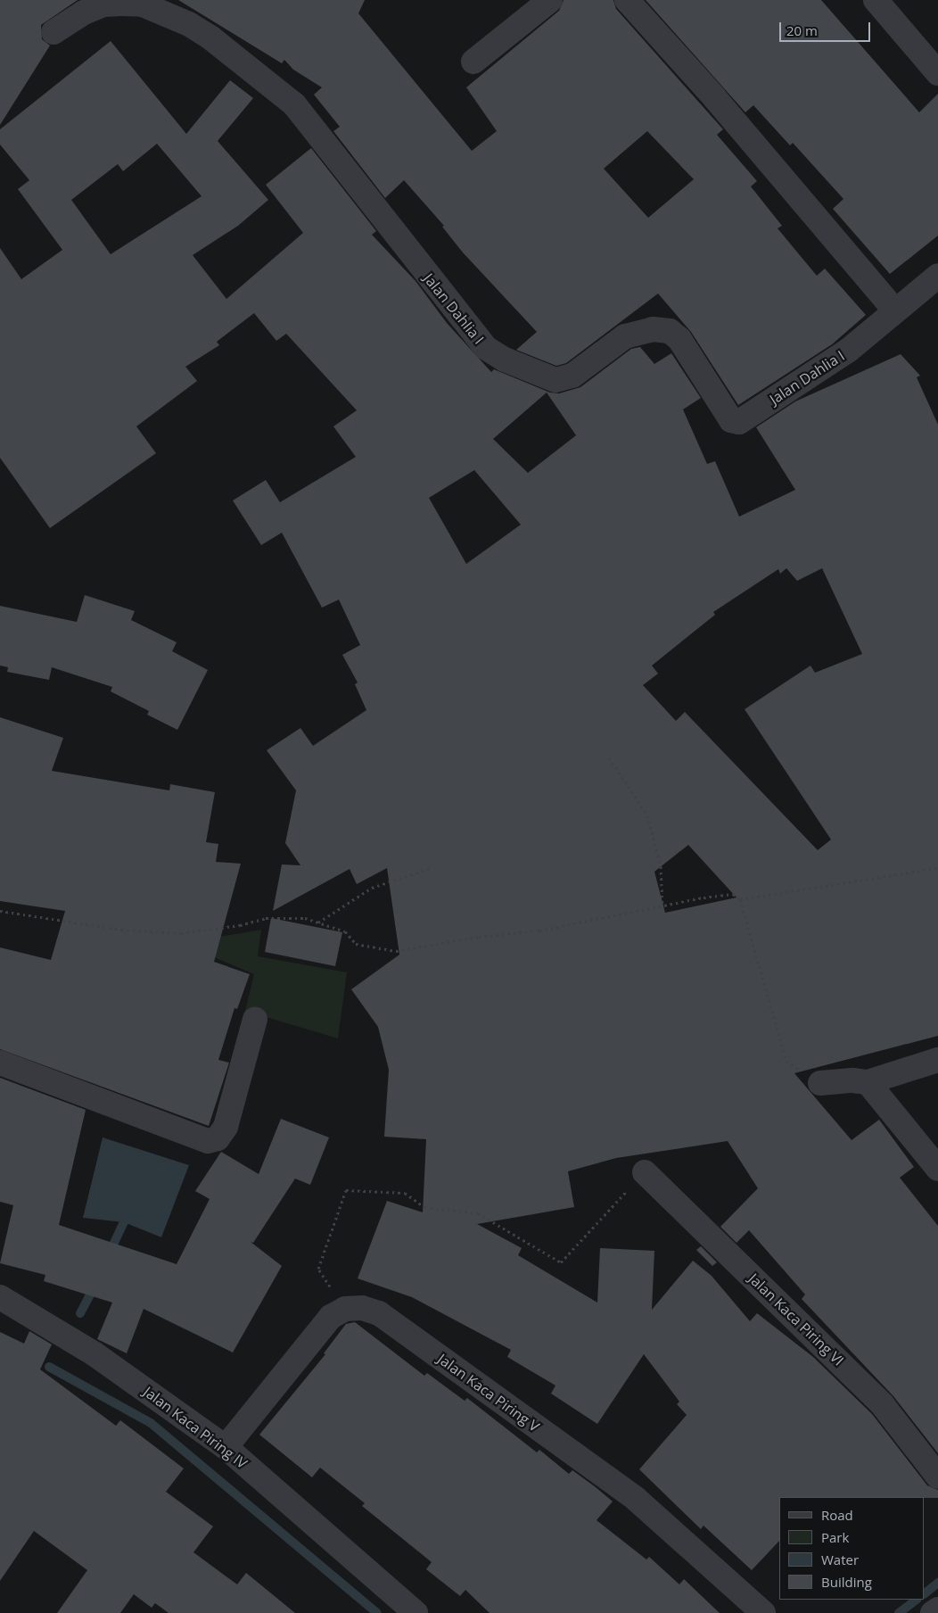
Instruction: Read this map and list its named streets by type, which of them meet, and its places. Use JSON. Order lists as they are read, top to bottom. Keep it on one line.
{"streets":{"street":["Jalan Dahlia I","Jalan Kaca Piring VI","Jalan Kaca Piring V","Jalan Kaca Piring IV"]},"legend":["Road","Park","Water","Building"],"scale_bar":"20 m"}
